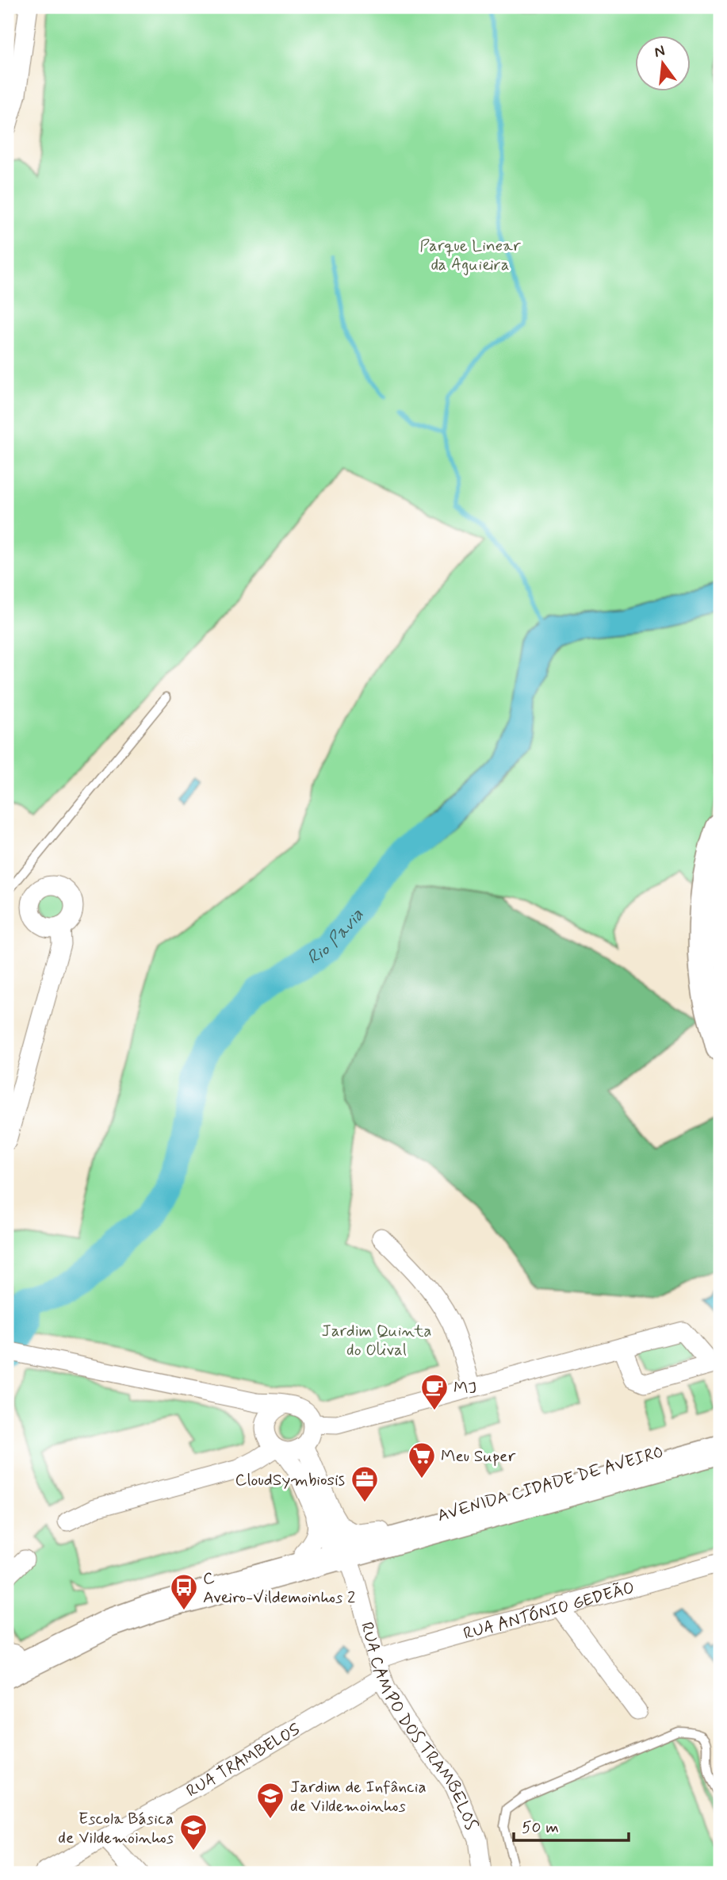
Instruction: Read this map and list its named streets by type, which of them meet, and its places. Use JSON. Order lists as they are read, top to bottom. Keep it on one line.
{"streets":{"main road":["AVENIDA CIDADE DE AVEIRO"],"street":["RUA ANTÓNIO GEDEÃO","RUA CAMPO DOS TRAMBELOS","RUA TRAMBELOS"]},"crossings":[["AVENIDA CIDADE DE AVEIRO","RUA CAMPO DOS TRAMBELOS"],["RUA ANTÓNIO GEDEÃO","RUA CAMPO DOS TRAMBELOS"],["RUA CAMPO DOS TRAMBELOS","RUA TRAMBELOS"]],"water":["Rio Pavia"],"parks":["Parque Linear da Aguieira","Jardim Quinta do Olival"],"places":{"cafe":["MJ"],"supermarket":["Meu Super"],"office":["CloudSymbiosis"],"bus stop":["C Aveiro-Vildemoinhos 2"],"school or university":["Jardim de Infância de Vildemoinhos","Escola Básica de Vildemoinhos"]},"scale_bar":"50 m","north":"top"}
